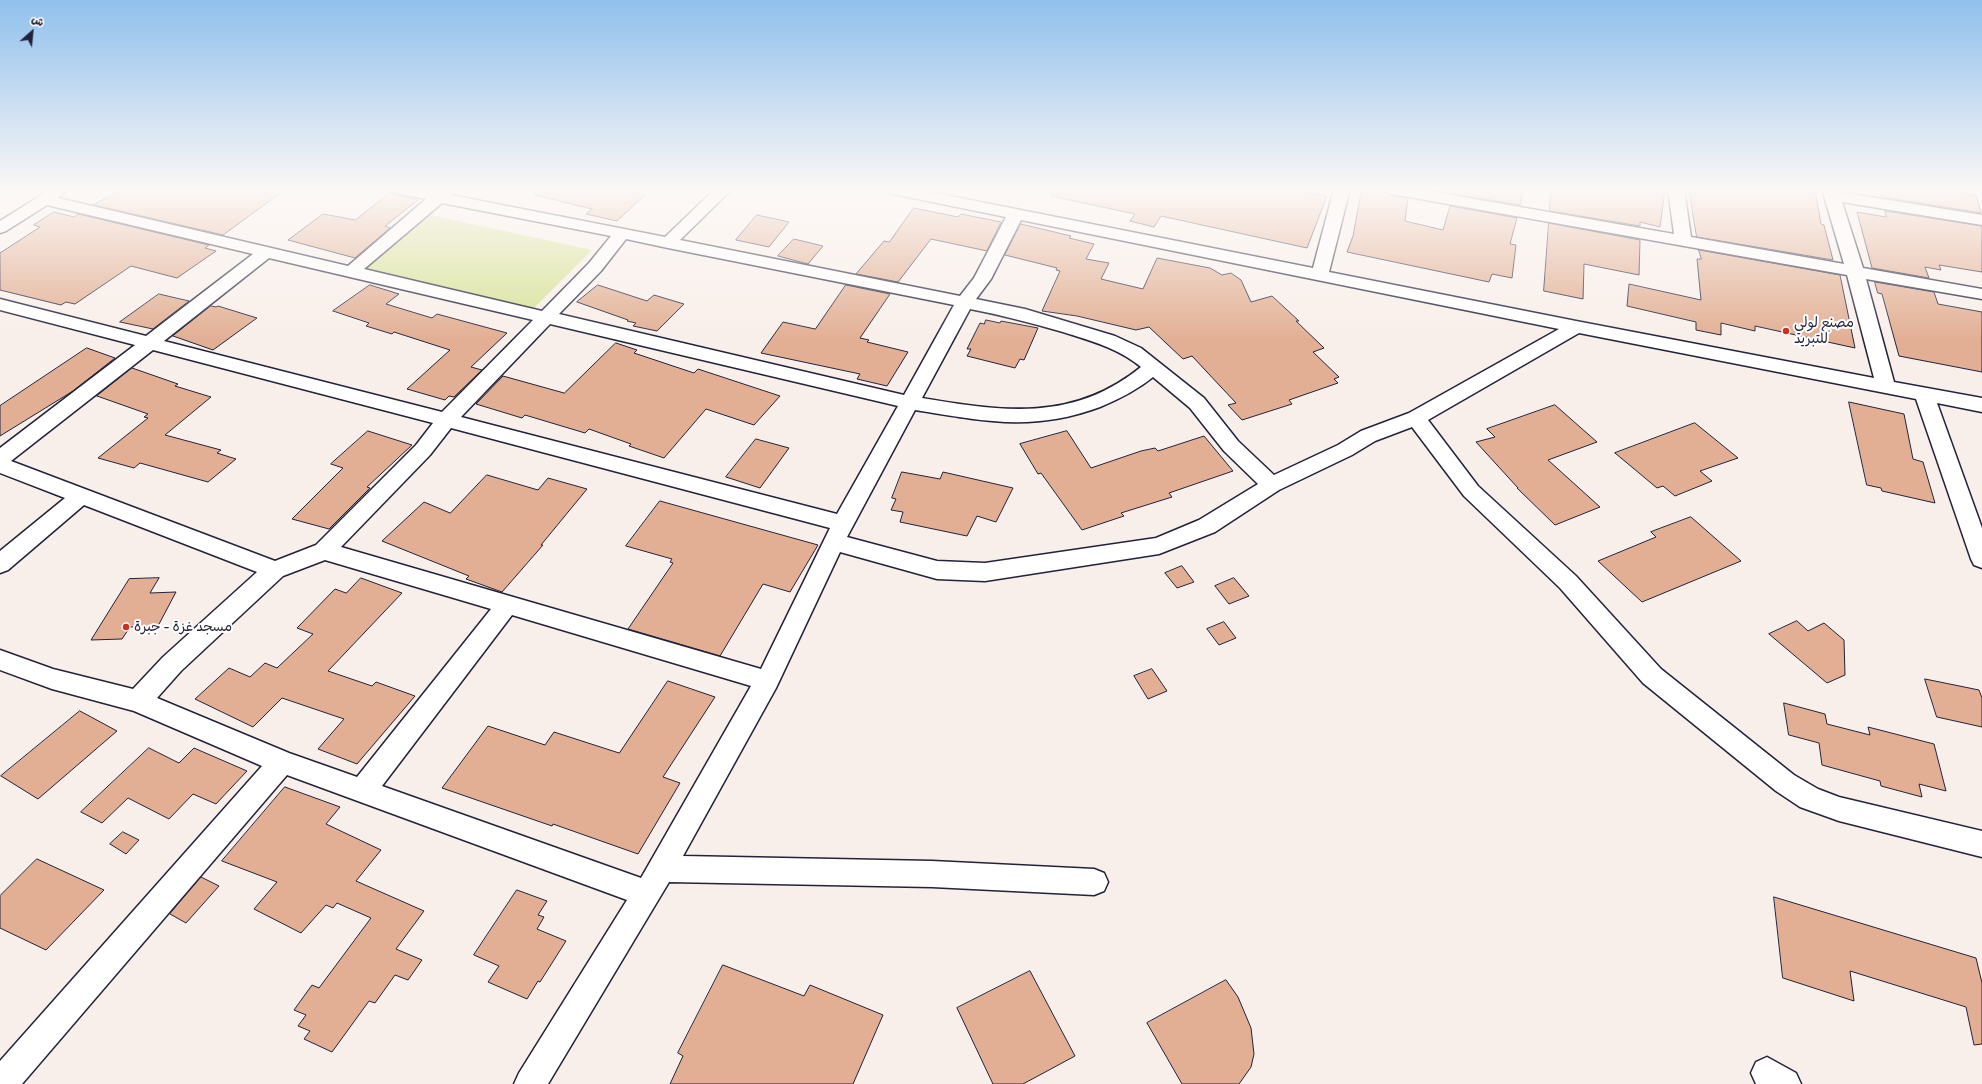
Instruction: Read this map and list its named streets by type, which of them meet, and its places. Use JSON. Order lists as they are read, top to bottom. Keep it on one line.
{"places":["مصنع لولي للتبريد","مسجد غزة - جبرة"],"north":"top right"}
